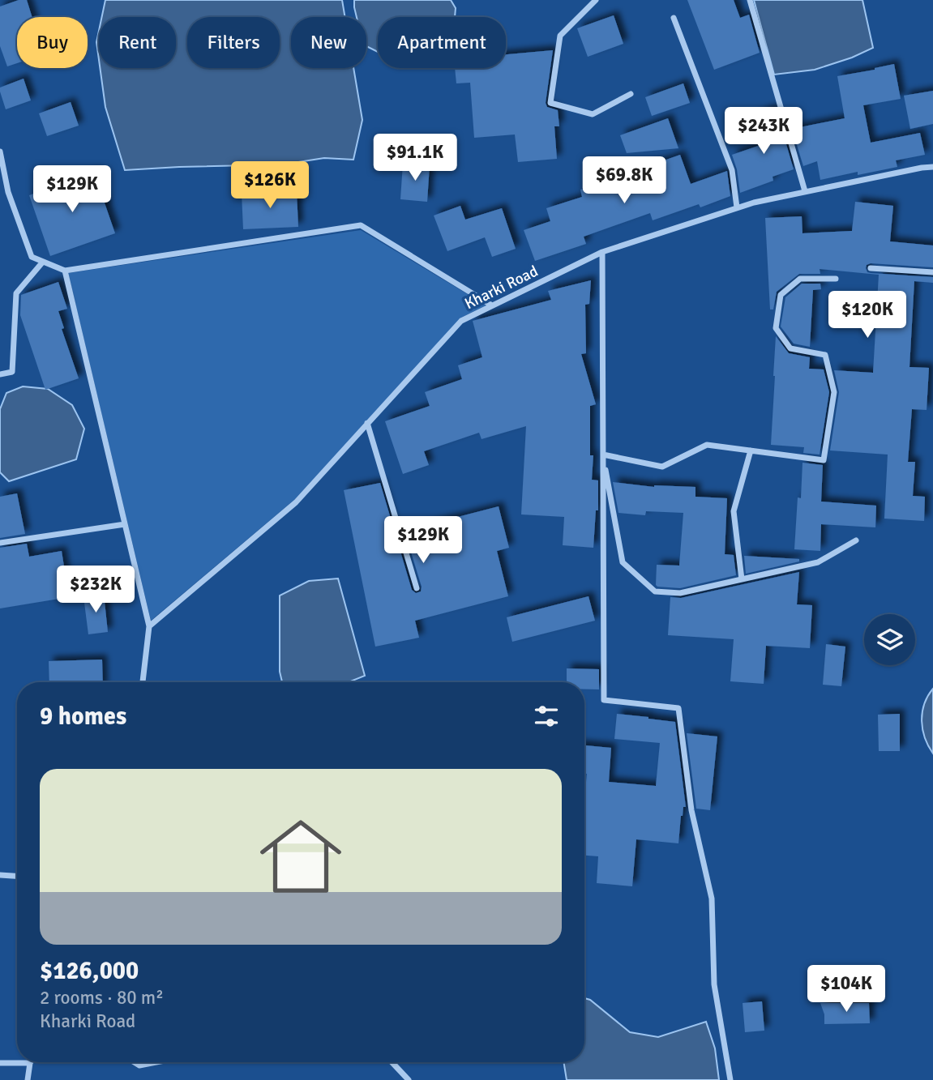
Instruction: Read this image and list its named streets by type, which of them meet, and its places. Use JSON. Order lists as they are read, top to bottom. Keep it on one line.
{"streets":{"street":["Kharki Road"]},"page":{"chip":["Buy","Rent","Filters","New","Apartment"],"price":["$243K","$91.1K","$69.8K","$126K","$129K","$120K","$129K","$232K","$104K"],"heading":"9 homes","list":[{"name":"$126,000","note":"2 rooms · 80 m² · Kharki Road"}]}}
